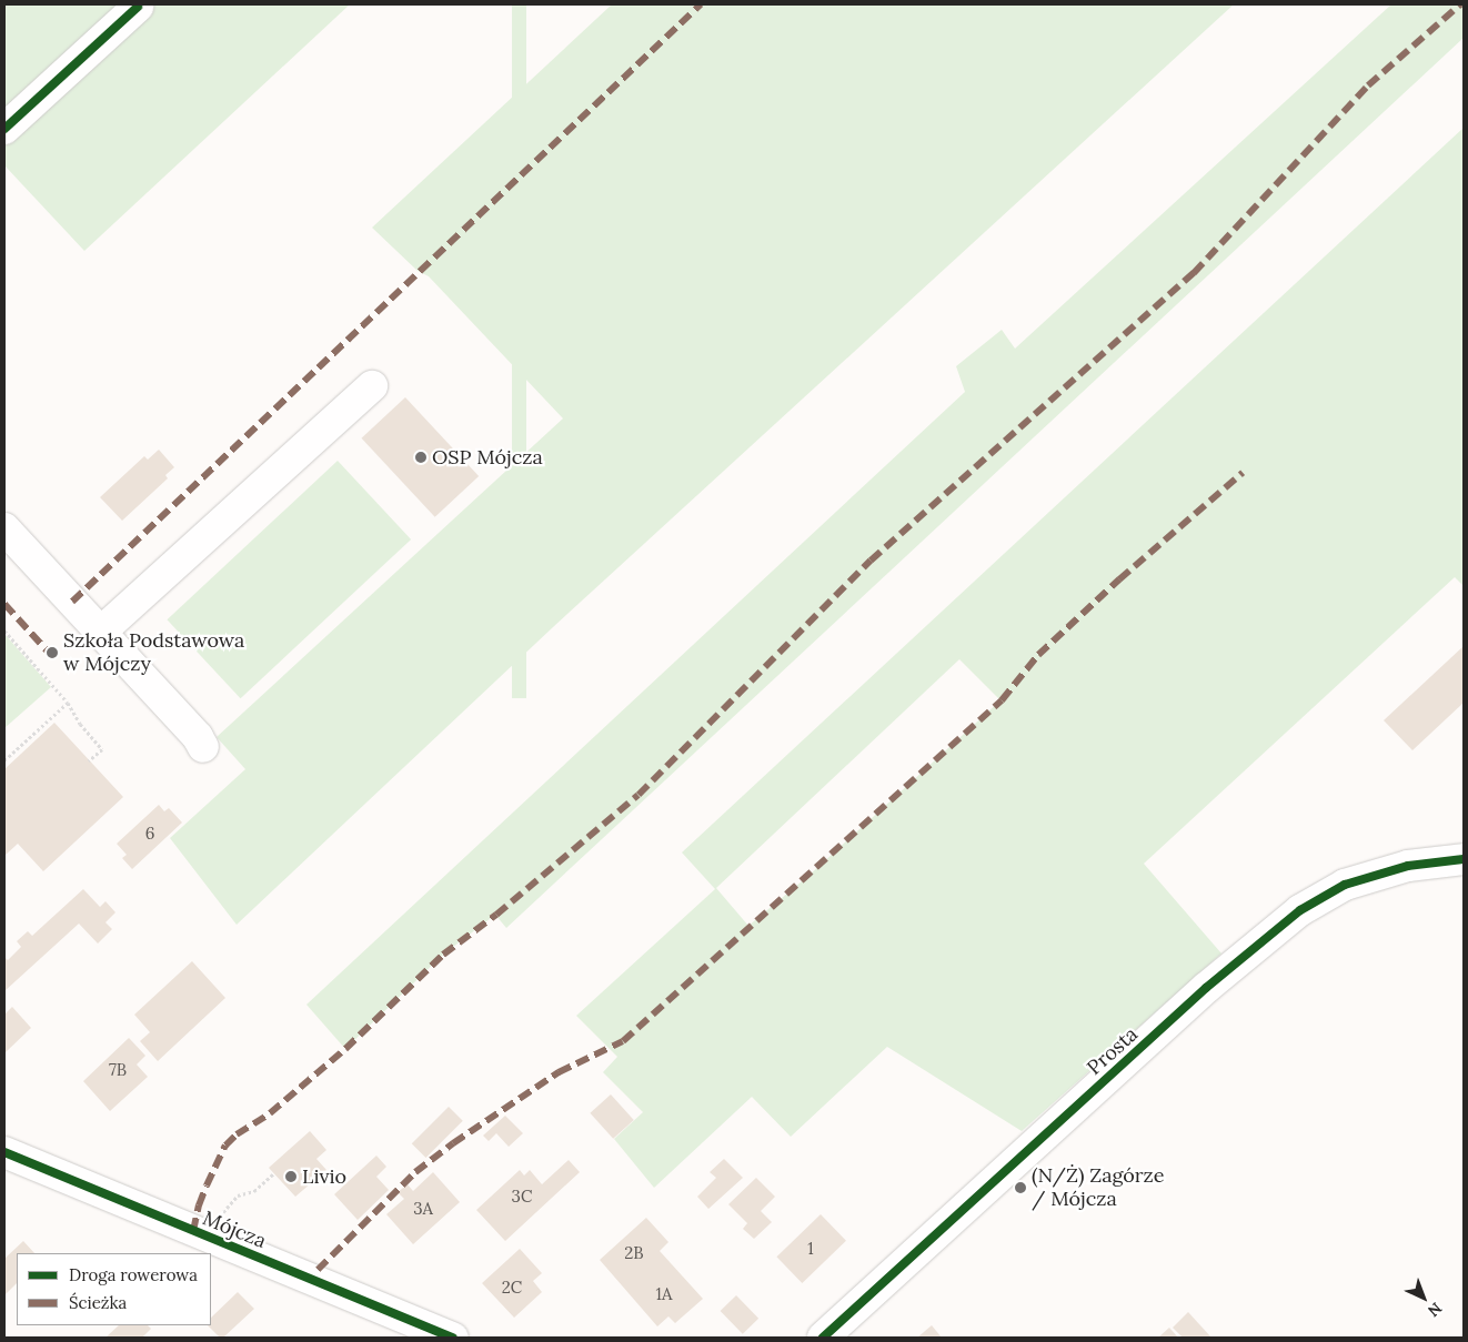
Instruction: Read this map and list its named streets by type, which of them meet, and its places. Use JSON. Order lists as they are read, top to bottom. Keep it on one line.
{"streets":{"street":["Prosta","Mójcza"]},"places":["OSP Mójcza","Szkoła Podstawowa w Mójczy","Livio","(N/Ż) Zagórze / Mójcza"],"house_numbers":["6","7B","3C","3A","1","2B","2C","1A"],"legend":["Droga rowerowa","Ścieżka"],"north":"bottom right"}
